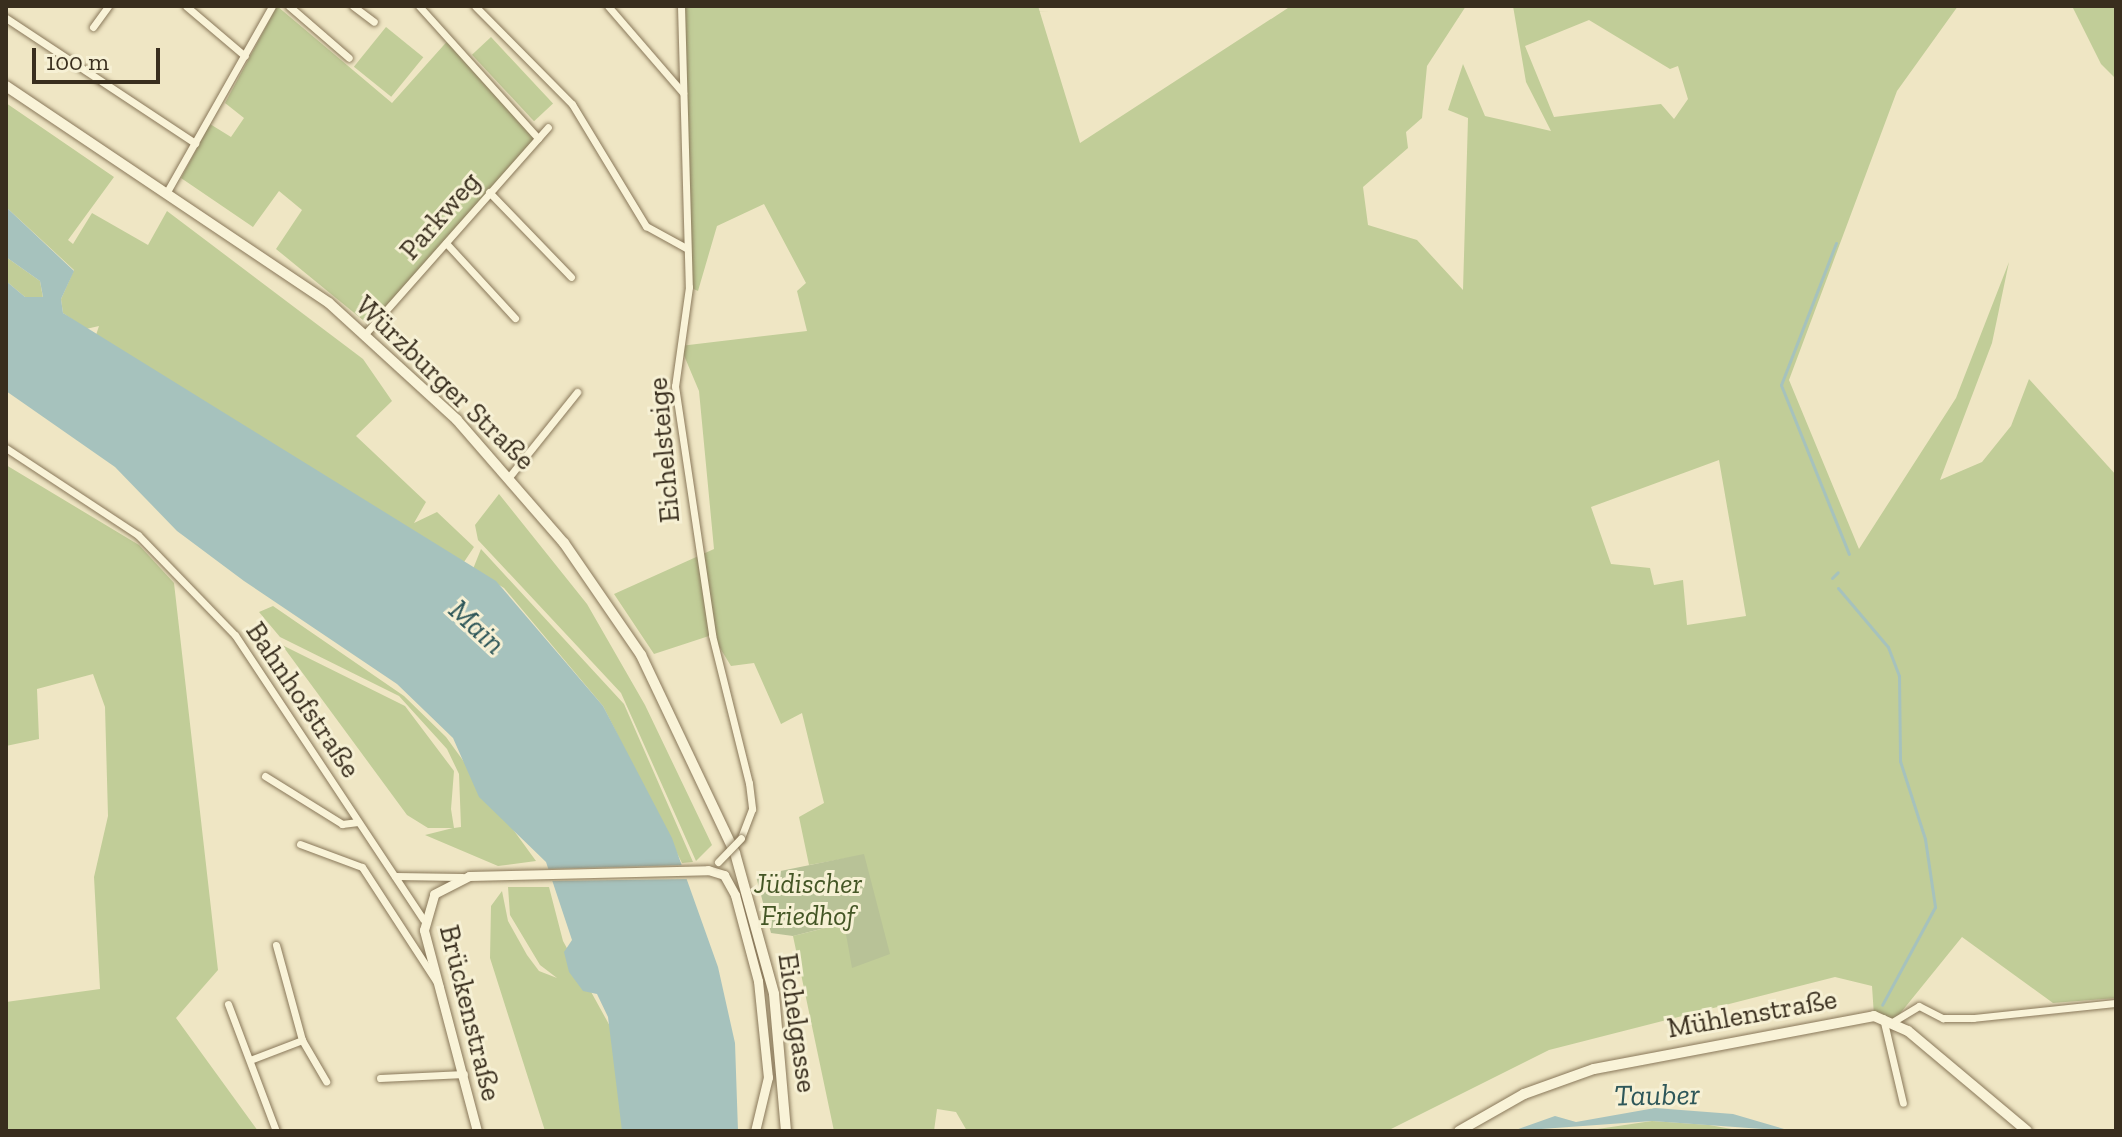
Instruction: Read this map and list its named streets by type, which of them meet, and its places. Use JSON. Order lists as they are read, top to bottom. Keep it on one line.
{"streets":{"main road":["Würzburger Straße","Mühlenstraße","Eichelgasse"],"street":["Parkweg","Eichelsteige","Bahnhofstraße","Brückenstraße"]},"crossings":[["Parkweg","Würzburger Straße"],["Würzburger Straße","Eichelgasse"],["Bahnhofstraße","Brückenstraße"]],"water":["Main","Tauber"],"parks":["Jüdischer Friedhof"],"scale_bar":"100 m"}
